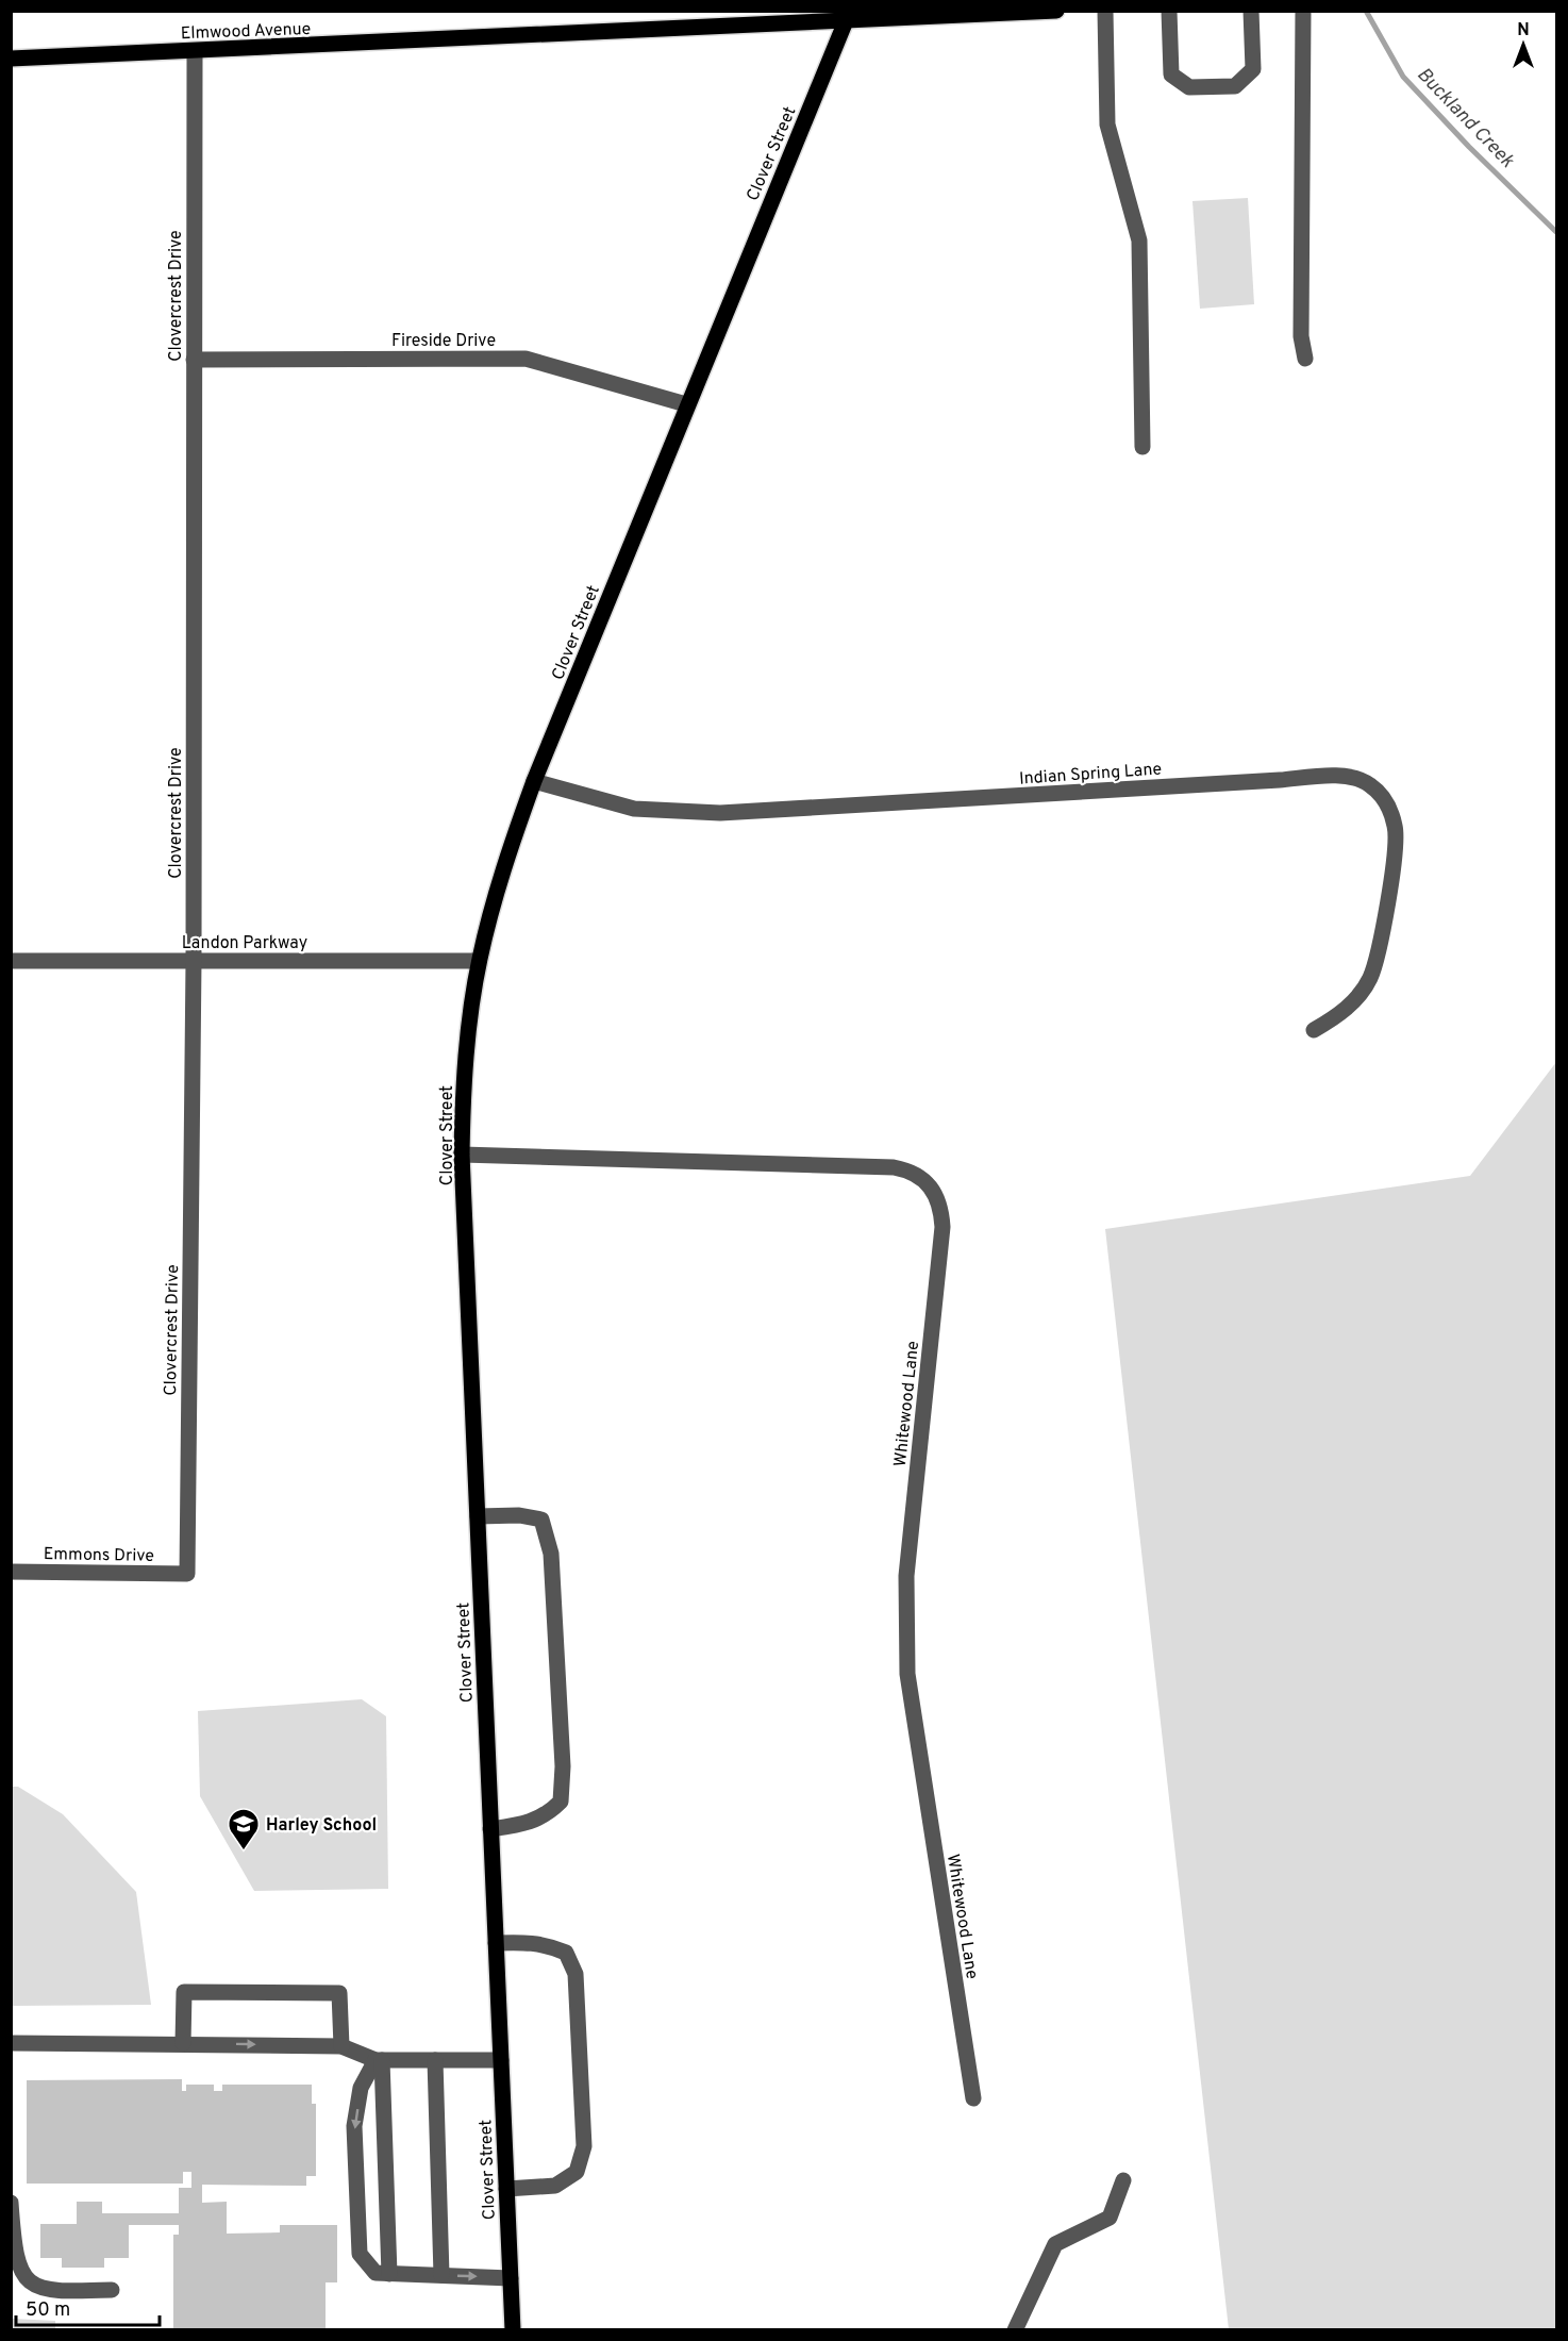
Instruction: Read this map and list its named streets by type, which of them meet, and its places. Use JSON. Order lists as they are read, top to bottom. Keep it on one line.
{"streets":{"main road":["Elmwood Avenue","Clover Street"],"street":["Clovercrest Drive","Fireside Drive","Indian Spring Lane","Landon Parkway","Whitewood Lane","Emmons Drive"]},"crossings":[["Elmwood Avenue","Clover Street"],["Elmwood Avenue","Clovercrest Drive"],["Clover Street","Fireside Drive"],["Clover Street","Indian Spring Lane"],["Clover Street","Landon Parkway"],["Clover Street","Whitewood Lane"],["Clovercrest Drive","Fireside Drive"],["Clovercrest Drive","Landon Parkway"],["Clovercrest Drive","Emmons Drive"]],"water":["Buckland Creek"],"places":{"school or university":["Harley School"]},"scale_bar":"50 m","north":"top"}
